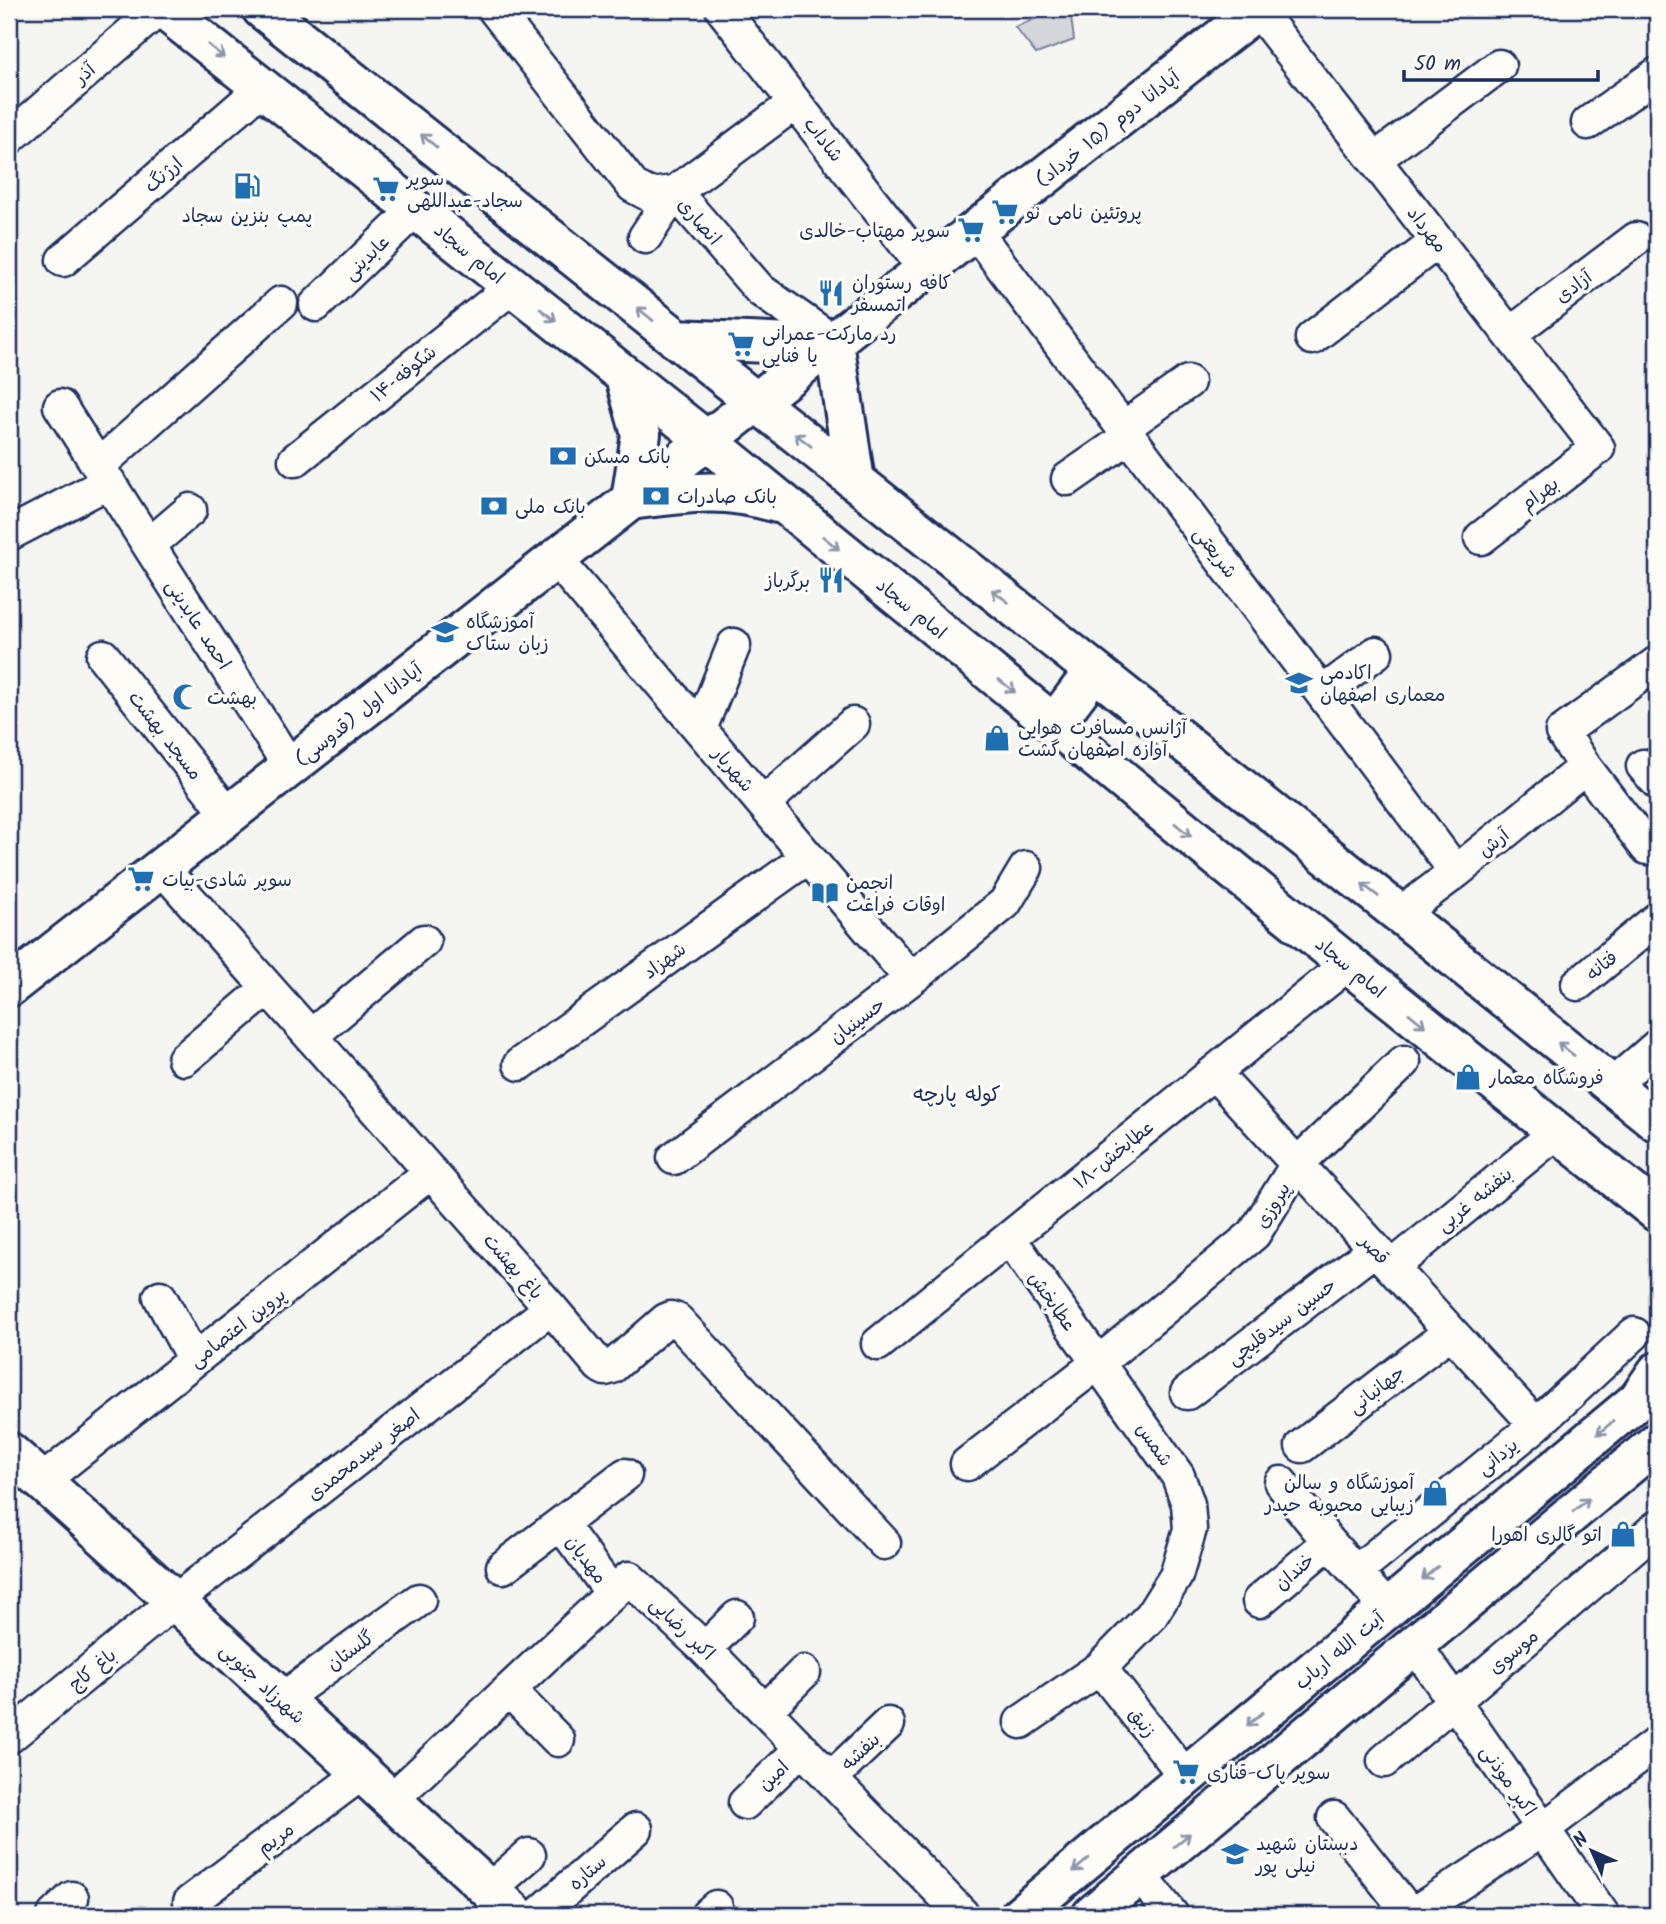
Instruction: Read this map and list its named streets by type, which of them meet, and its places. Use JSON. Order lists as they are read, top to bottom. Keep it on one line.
{"streets":{"main road":["آپادانا دوم (۱۵ خرداد)","امام سجاد","آپادانا اول (قدوسی)","آیت الله ارباب","شهرزاد جنوبی"],"street":["آذر","شاداب","ارژنگ","انصاری","مهرداد","عابدینی","آزادی","۱۴-شکوفه","بهرام","شریعتی","احمد عابدینی","مسجد بهشت","شهریار","آرش","شهزاد","فتانه","حسینیان","۱۸-عطابخش","بنفشه غربی","پیروزی","قصر","باغ بهشت","عطابخش","حسین سیدقلیچی","پروین اعتصامی","جهانبانی","شمس","اصغر سیدمحمدی","یزدانی","مهدیان","خندان","اکبر رضایی","گلستان","موسوی","باغ کاج","زنبق","بنفشه","امین","اکبر موذنی","مریم","ستاره"]},"crossings":[["آذر","امام سجاد"],["آپادانا دوم (۱۵ خرداد)","شاداب"],["آپادانا دوم (۱۵ خرداد)","انصاری"],["آپادانا دوم (۱۵ خرداد)","مهرداد"],["آپادانا دوم (۱۵ خرداد)","امام سجاد"],["آپادانا دوم (۱۵ خرداد)","شریعتی"],["آپادانا دوم (۱۵ خرداد)","آپادانا اول (قدوسی)"],["ارژنگ","امام سجاد"],["مهرداد","آزادی"],["مهرداد","بهرام"],["امام سجاد","عابدینی"],["امام سجاد","۱۴-شکوفه"],["امام سجاد","آپادانا اول (قدوسی)"],["امام سجاد","۱۸-عطابخش"],["امام سجاد","بنفشه غربی"],["شریعتی","آرش"],["احمد عابدینی","آپادانا اول (قدوسی)"],["آپادانا اول (قدوسی)","مسجد بهشت"],["آپادانا اول (قدوسی)","شهریار"],["آپادانا اول (قدوسی)","باغ بهشت"],["شهریار","شهزاد"],["شهریار","حسینیان"],["۱۸-عطابخش","قصر"],["۱۸-عطابخش","عطابخش"],["بنفشه غربی","قصر"],["بنفشه غربی","حسین سیدقلیچی"],["پیروزی","قصر"],["پیروزی","عطابخش"],["پیروزی","شمس"],["قصر","حسین سیدقلیچی"],["قصر","جهانبانی"],["قصر","یزدانی"],["باغ بهشت","پروین اعتصامی"],["باغ بهشت","اصغر سیدمحمدی"],["عطابخش","شمس"],["پروین اعتصامی","شهرزاد جنوبی"],["شمس","زنبق"],["اصغر سیدمحمدی","باغ کاج"],["اصغر سیدمحمدی","شهرزاد جنوبی"],["مهدیان","اکبر رضایی"],["اکبر رضایی","شهرزاد جنوبی"],["اکبر رضایی","بنفشه"],["اکبر رضایی","امین"],["گلستان","شهرزاد جنوبی"],["آیت الله ارباب","زنبق"],["موسوی","اکبر موذنی"],["باغ کاج","شهرزاد جنوبی"],["شهرزاد جنوبی","مریم"],["شهرزاد جنوبی","ستاره"]],"districts":["کوله پارچه"],"places":{"fuel station":["پمپ بنزین سجاد"],"supermarket":["سوپر سجاد-عبداللهی","پروتئین نامی نو","سوپر مهتاب-خالدی","رد مارکت-عمرانی یا فنایی","سوپر شادی-بیات","سوپر پاک-قناری"],"restaurant":["كافه رستوران اتمسفر","برگرباز"],"bank":["بانک مسکن","بانک صادرات","بانک ملی"],"school or university":["آموزشگاه زبان ستاک","اکادمی معماری اصفهان","دبستان شهید نیلی پور"],"mosque":["بهشت"],"shop":["آژانس مسافرت هوایی آوازه اصفهان گشت","فروشگاه معمار","آموزشگاه و سالن زیبایی محبوبه حیدر","اتو گالری اهورا"],"library":["انجمن اوقات فراغت"]},"scale_bar":"50 m","north":"top left"}
